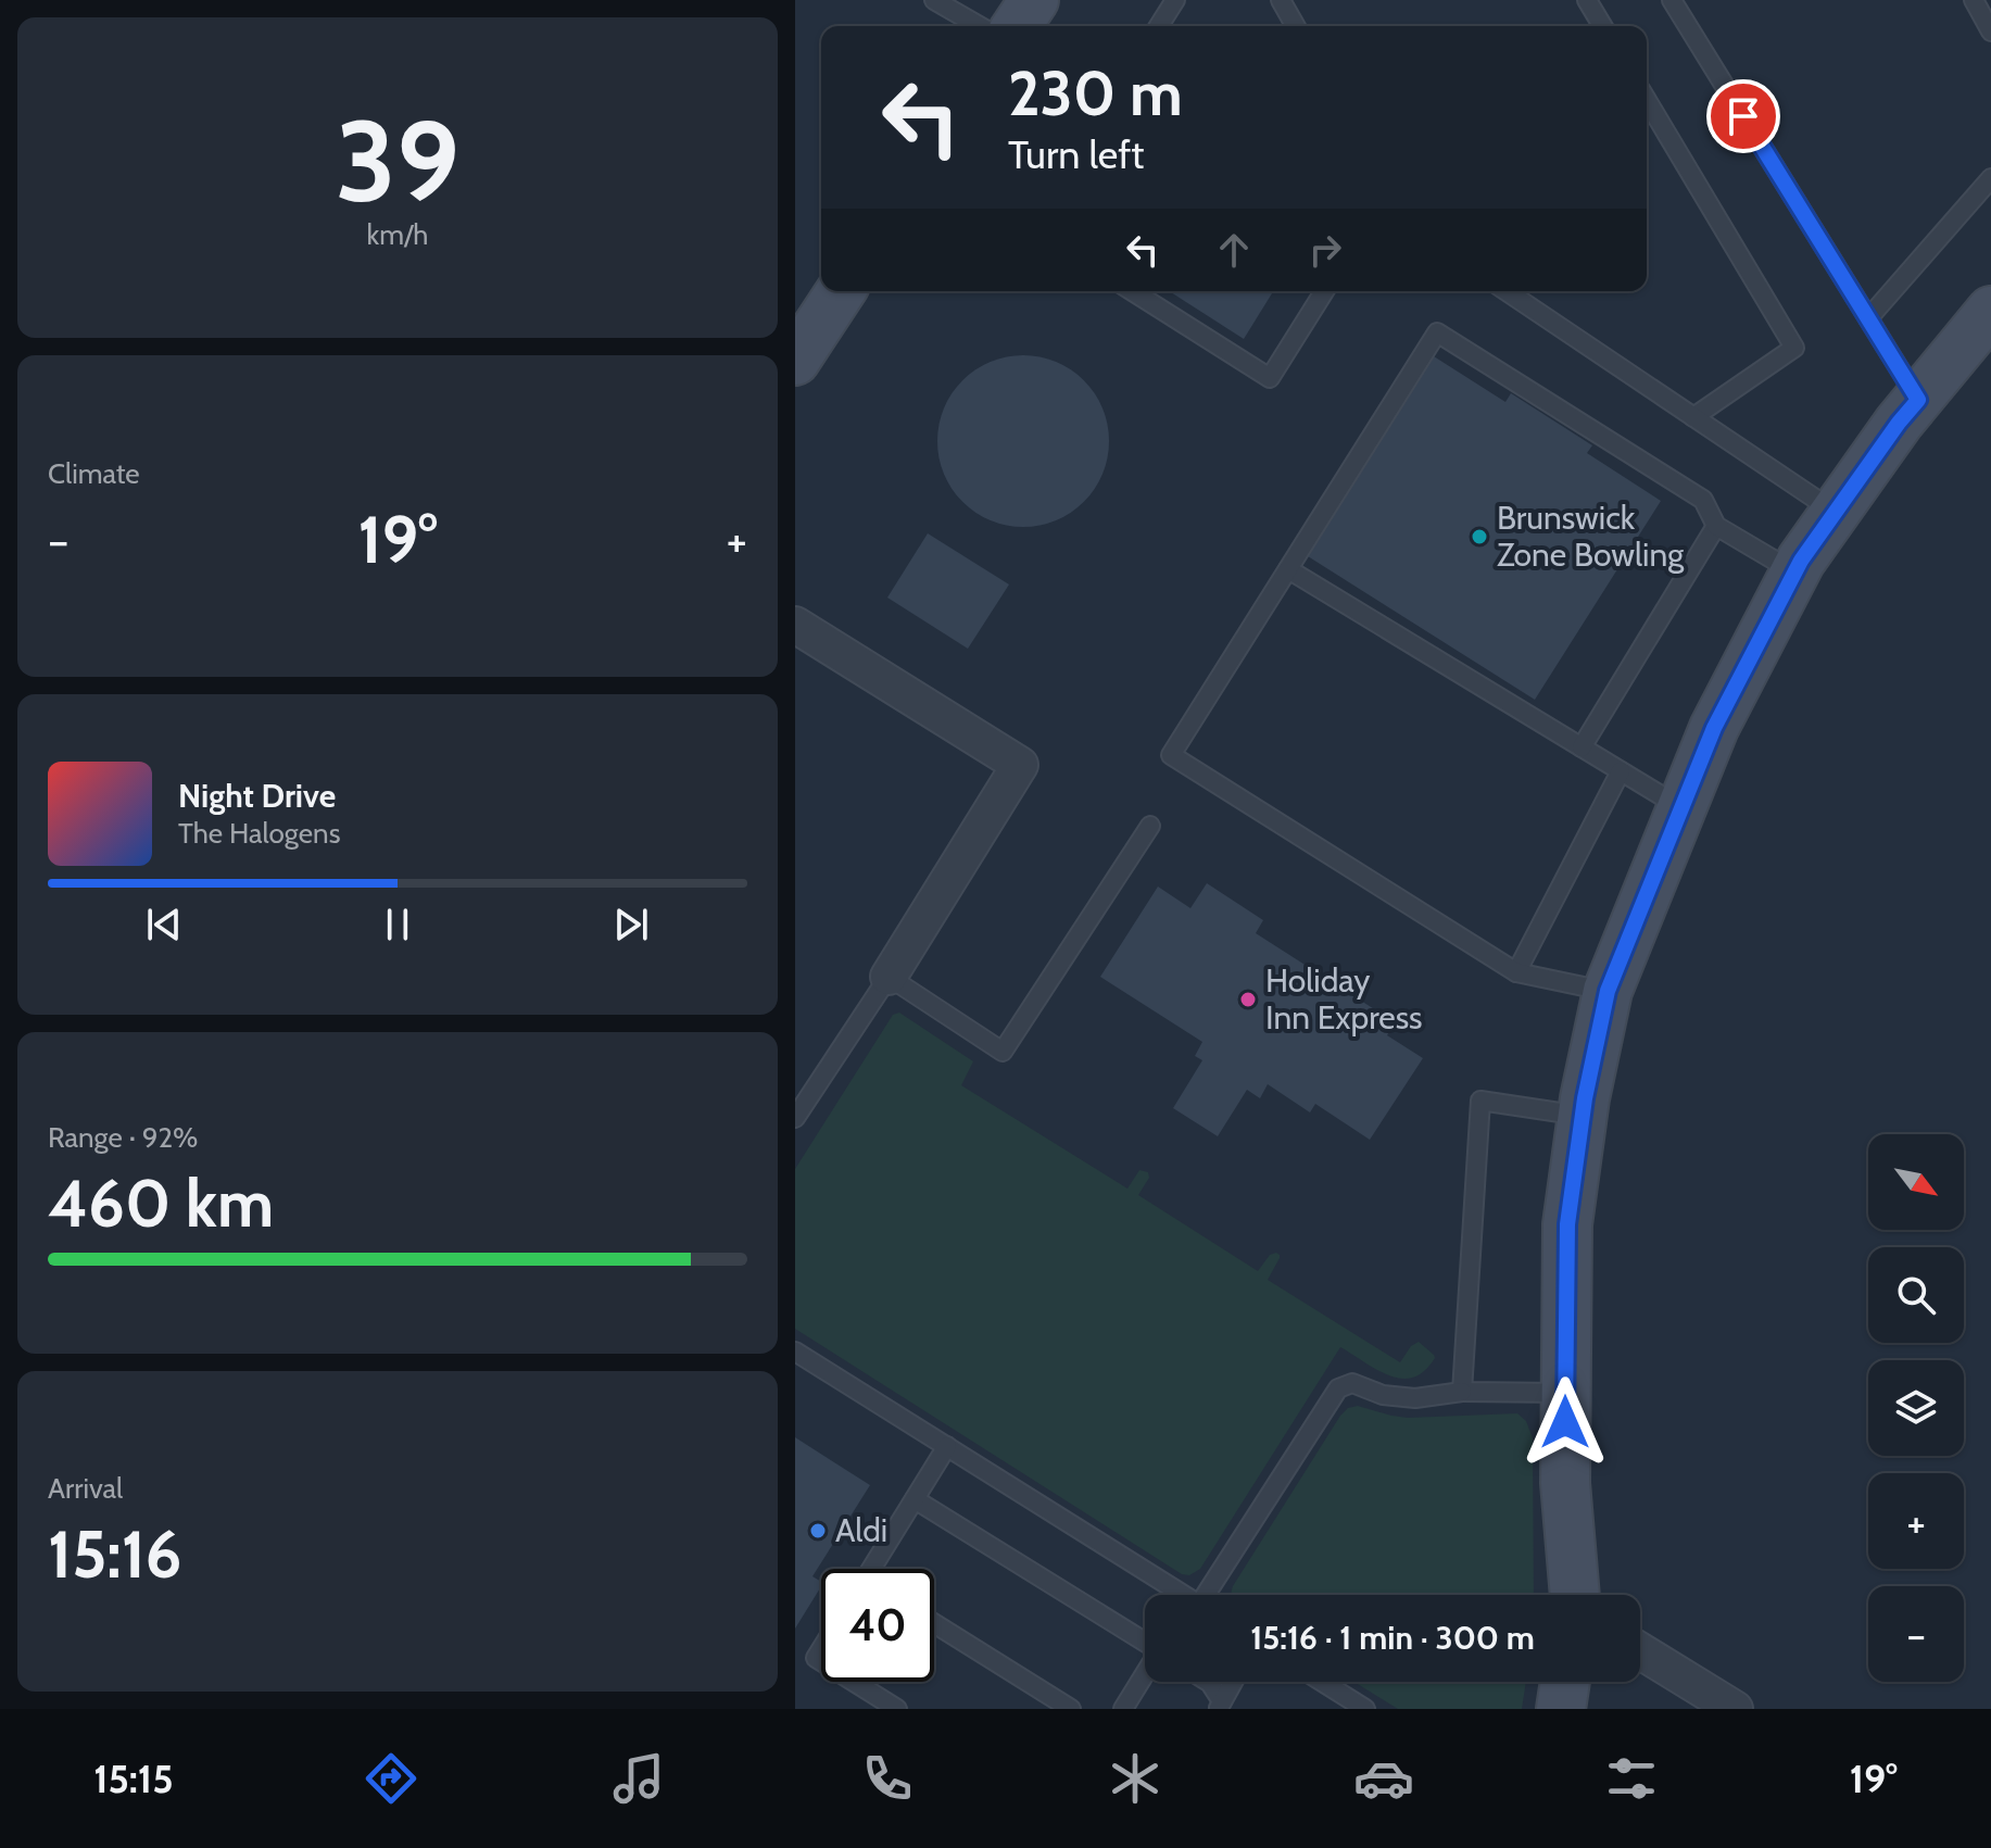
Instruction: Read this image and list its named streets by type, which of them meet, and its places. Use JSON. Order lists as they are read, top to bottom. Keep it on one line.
{"places":["Brunswick Zone Bowling","Holiday Inn Express","Aldi"],"north":"bottom right","page":{"tile":[["39","km/h"],"Climate",["Range · 92%","460 km"],["Arrival","15:16"]],"turn":["230 m","Turn left"],"heat":["−","19°","+"],"song":["Night Drive","The Halogens"],"map_buttons":["+","−"],"limit":"40","trip":"15:16 · 1 min · 300 m","tabs":["15:15","19°"]}}
